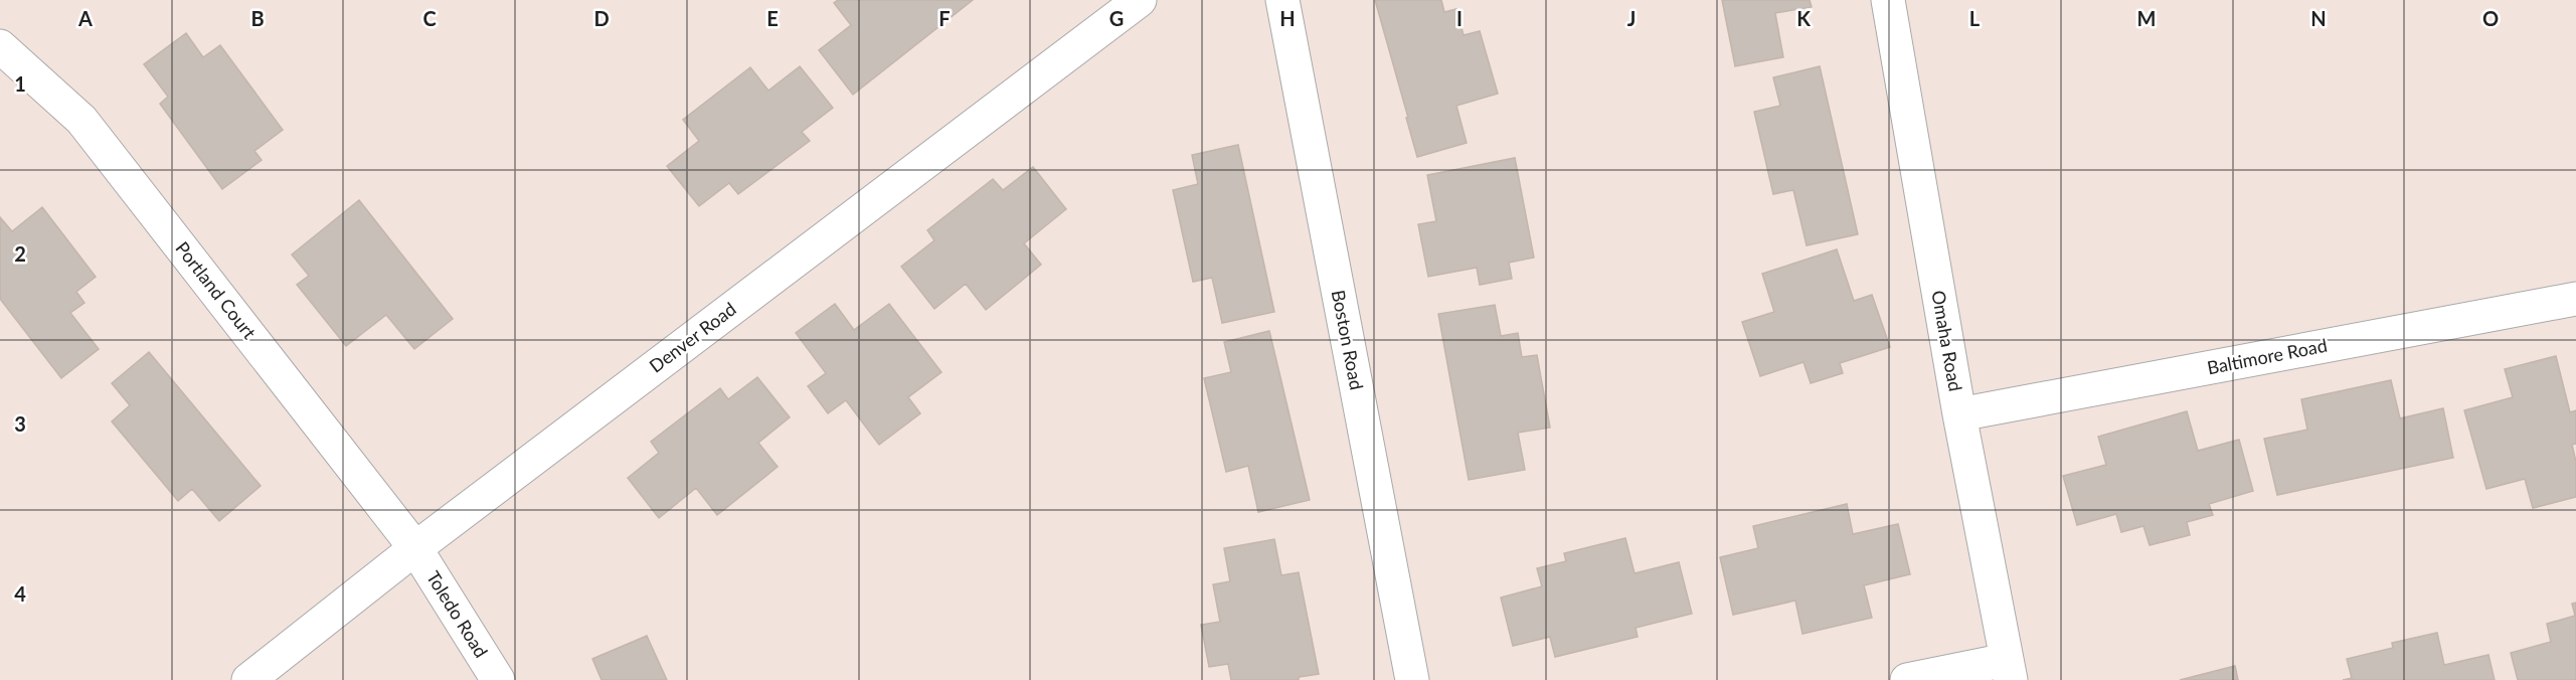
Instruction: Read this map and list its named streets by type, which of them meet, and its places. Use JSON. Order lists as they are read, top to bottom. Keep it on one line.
{"streets":{"street":["Portland Court","Denver Road","Boston Road","Omaha Road","Baltimore Road","Toledo Road"]},"crossings":[["Portland Court","Denver Road"],["Portland Court","Toledo Road"],["Denver Road","Toledo Road"],["Omaha Road","Baltimore Road"]],"grid":{"columns":["A","B","C","D","E","F","G","H","I","J","K","L","M","N","O"],"rows":["1","2","3","4"]}}
